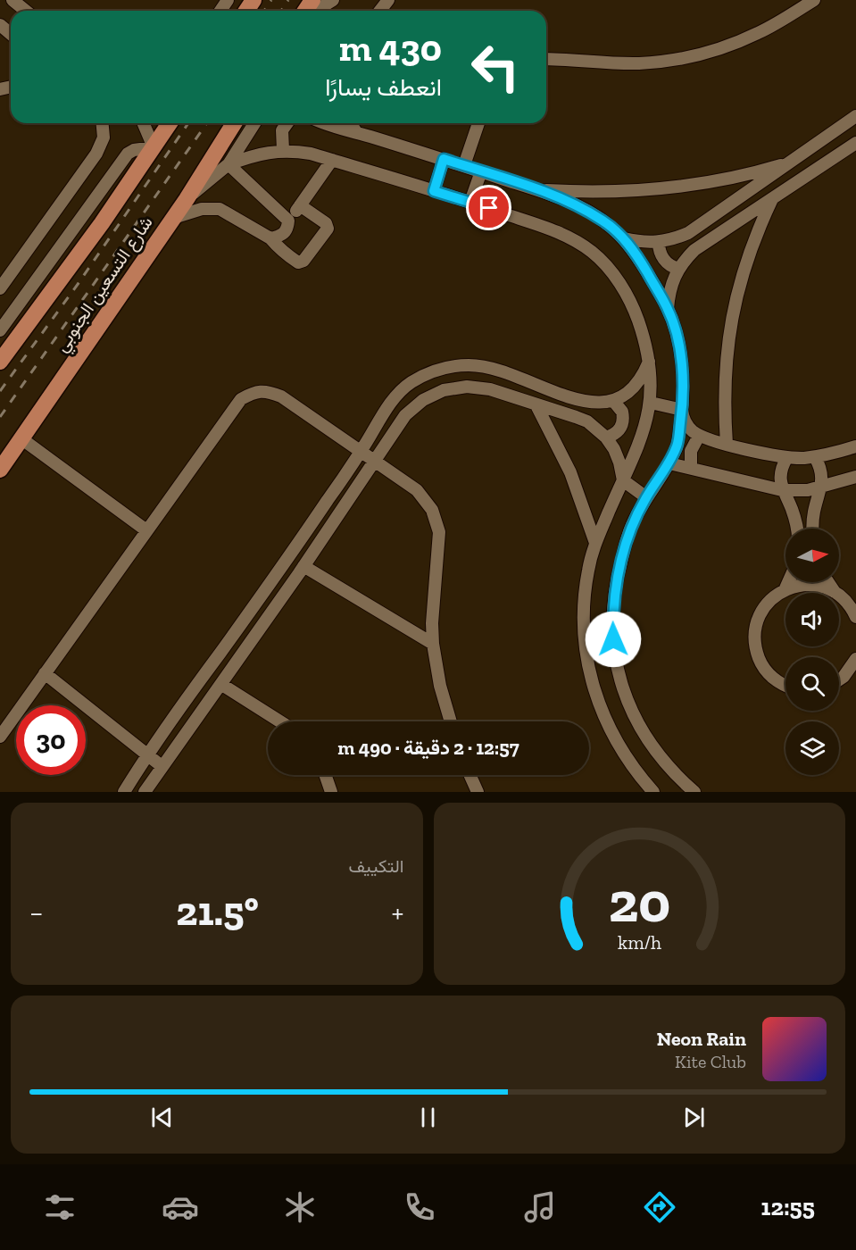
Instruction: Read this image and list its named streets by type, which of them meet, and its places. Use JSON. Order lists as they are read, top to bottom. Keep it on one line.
{"streets":{"main road":["شارع التسعين الجنوبي"]},"north":"right","page":{"turn":["430 m","انعطف يسارًا"],"limit":"30","trip":"12:57 · 2 دقيقة · 490 m","tile":"التكييف","heat":["−","21.5°","+"],"song":["Neon Rain","Kite Club"],"tabs":"12:55","gauge":["20","km/h"]}}
